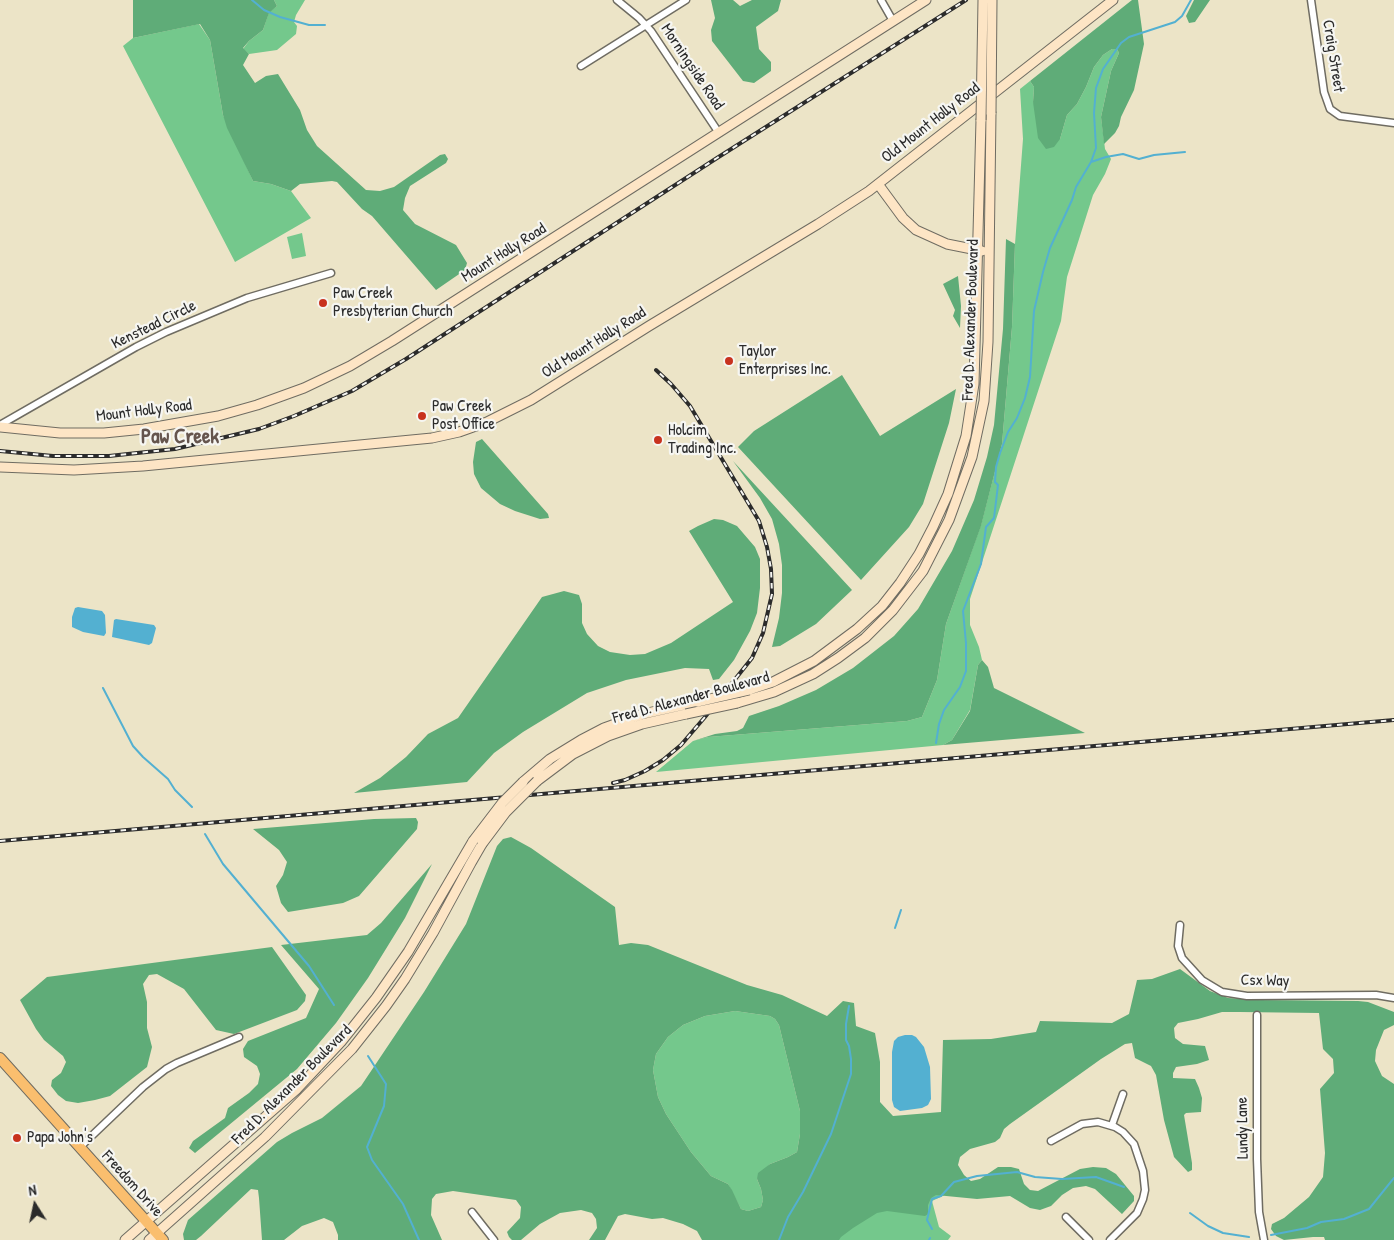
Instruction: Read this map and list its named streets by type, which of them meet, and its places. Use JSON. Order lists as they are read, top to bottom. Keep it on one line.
{"streets":{"main road":["Old Mount Holly Road","Mount Holly Road","Fred D. Alexander Boulevard","Freedom Drive"],"street":["Craig Street","Morningside Road","Kenstead Circle","Csx Way","Lundy Lane"]},"crossings":[["Morningside Road","Mount Holly Road"],["Mount Holly Road","Kenstead Circle"],["Fred D. Alexander Boulevard","Freedom Drive"]],"districts":["Paw Creek"],"places":["Paw Creek Presbyterian Church","Taylor Enterprises Inc.","Paw Creek Post Office","Holcim Trading Inc.","Papa John's"],"north":"top"}
